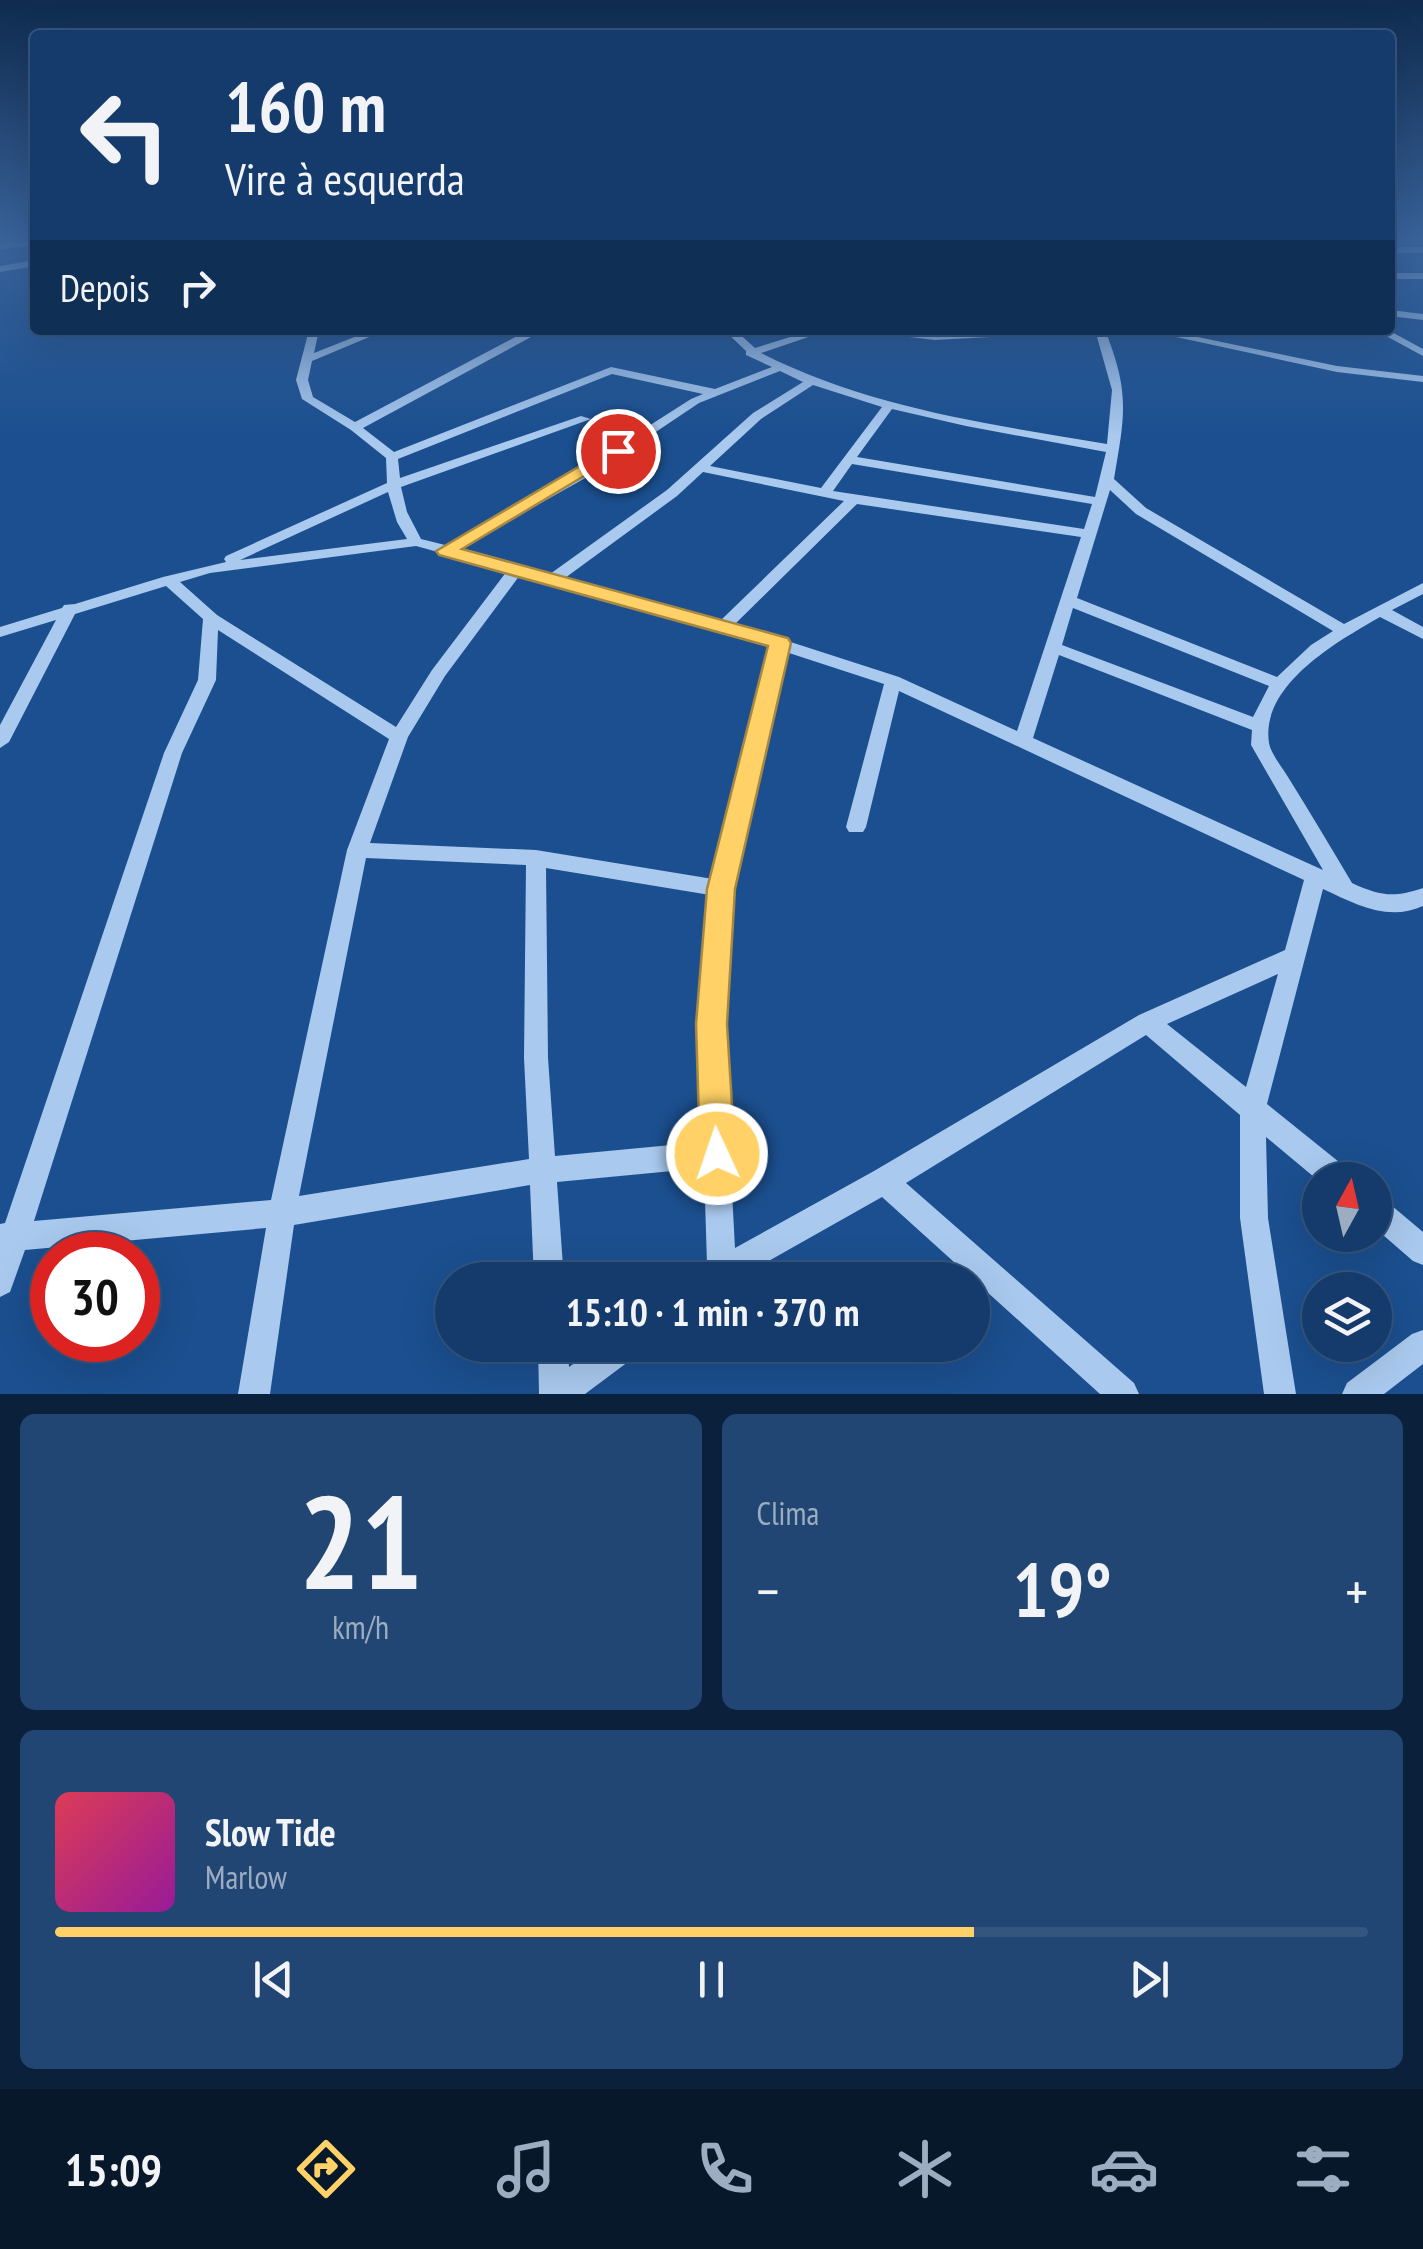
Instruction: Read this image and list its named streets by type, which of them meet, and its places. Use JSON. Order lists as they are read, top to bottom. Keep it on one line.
{"north":"top","page":{"turn":["160 m","Vire à esquerda"],"then":"Depois","limit":"30","trip":"15:10 · 1 min · 370 m","tile":[["21","km/h"],"Clima"],"heat":["−","19°","+"],"song":["Slow Tide","Marlow"],"tabs":"15:09"}}
